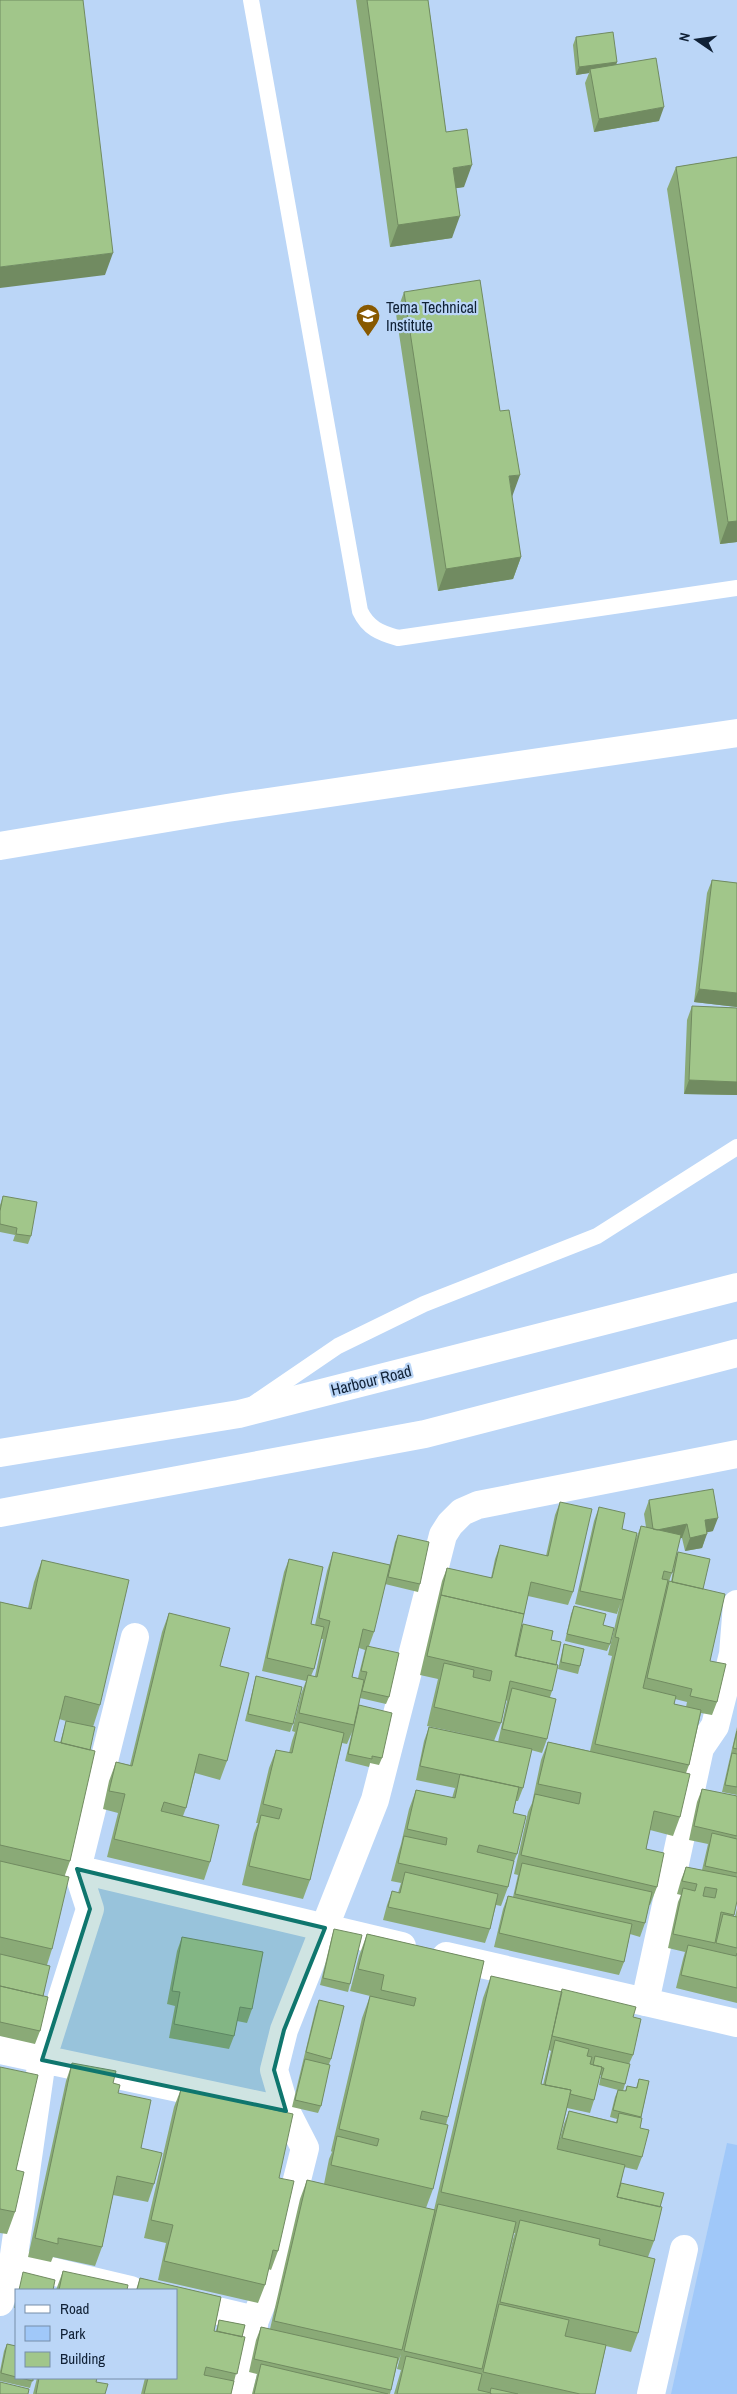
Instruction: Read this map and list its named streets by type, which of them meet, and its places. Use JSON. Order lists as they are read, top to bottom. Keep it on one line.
{"streets":{"main road":["Harbour Road"]},"places":{"school or university":["Tema Technical Institute"]},"legend":["Road","Park","Building"],"north":"left"}
